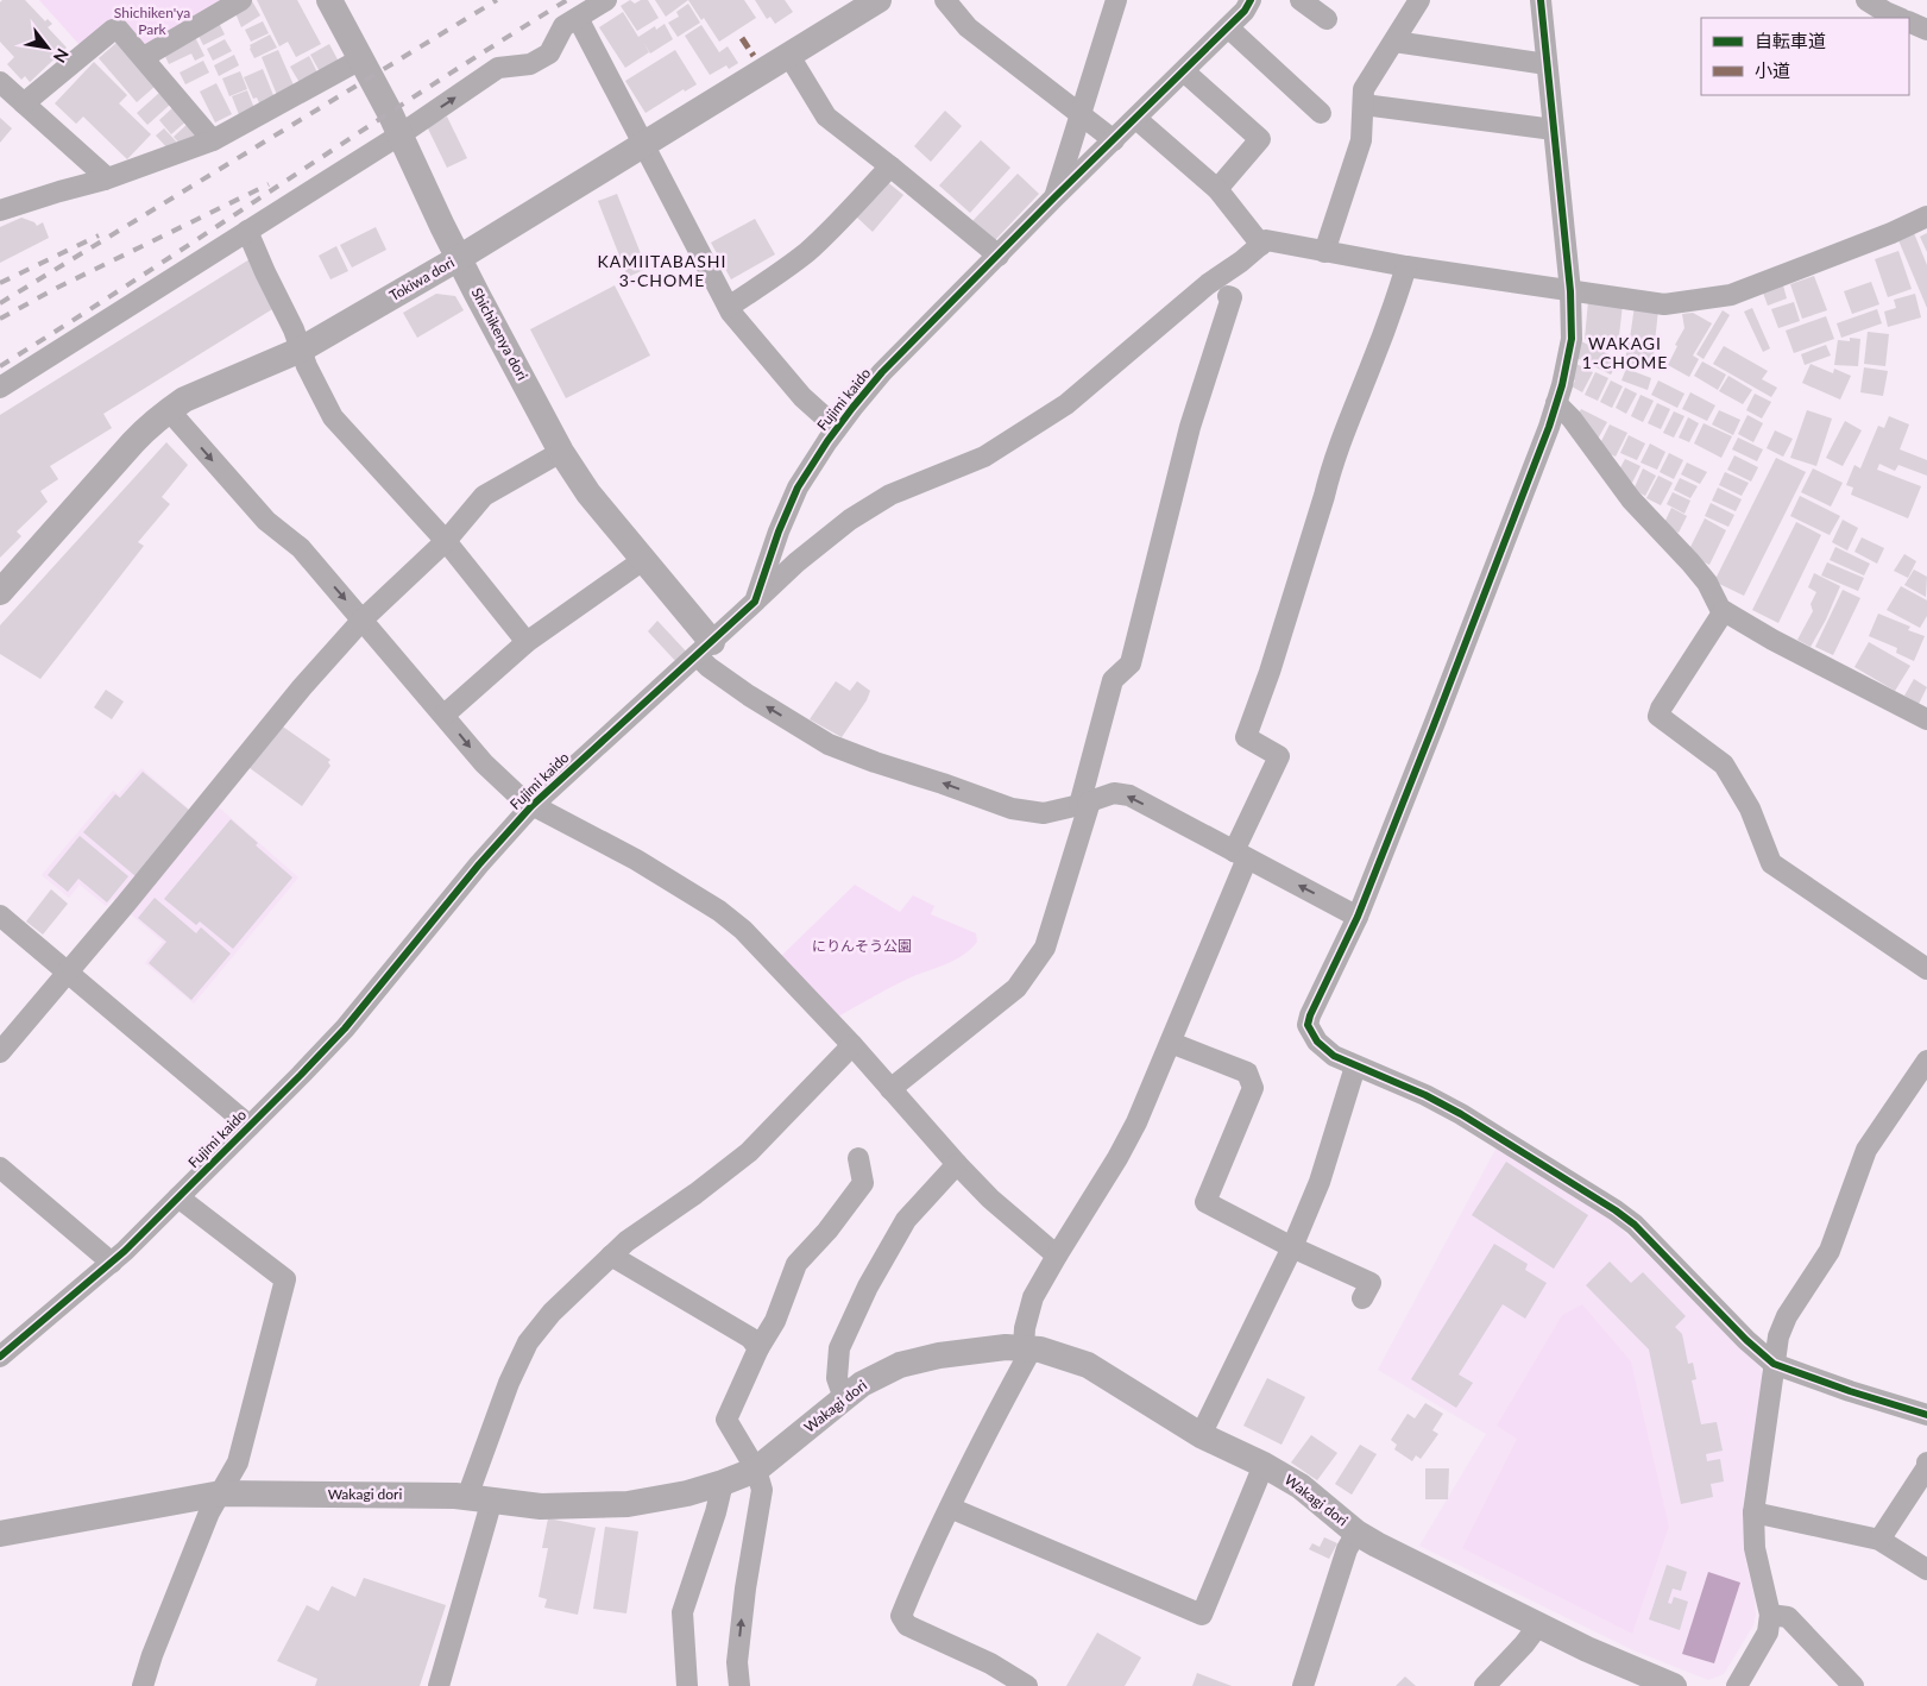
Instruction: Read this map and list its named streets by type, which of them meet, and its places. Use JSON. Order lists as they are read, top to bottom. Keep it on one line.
{"streets":{"street":["Tokiwa dori","Shichikenya dori","Fujimi kaido","Wakagi dori"]},"crossings":[["Tokiwa dori","Shichikenya dori"],["Shichikenya dori","Fujimi kaido"]],"districts":["KAMIITABASHI 3-CHOME","WAKAGI 1-CHOME"],"parks":["Shichiken'ya Park","にりんそう公園"],"legend":["自転車道","小道"],"north":"bottom right"}
